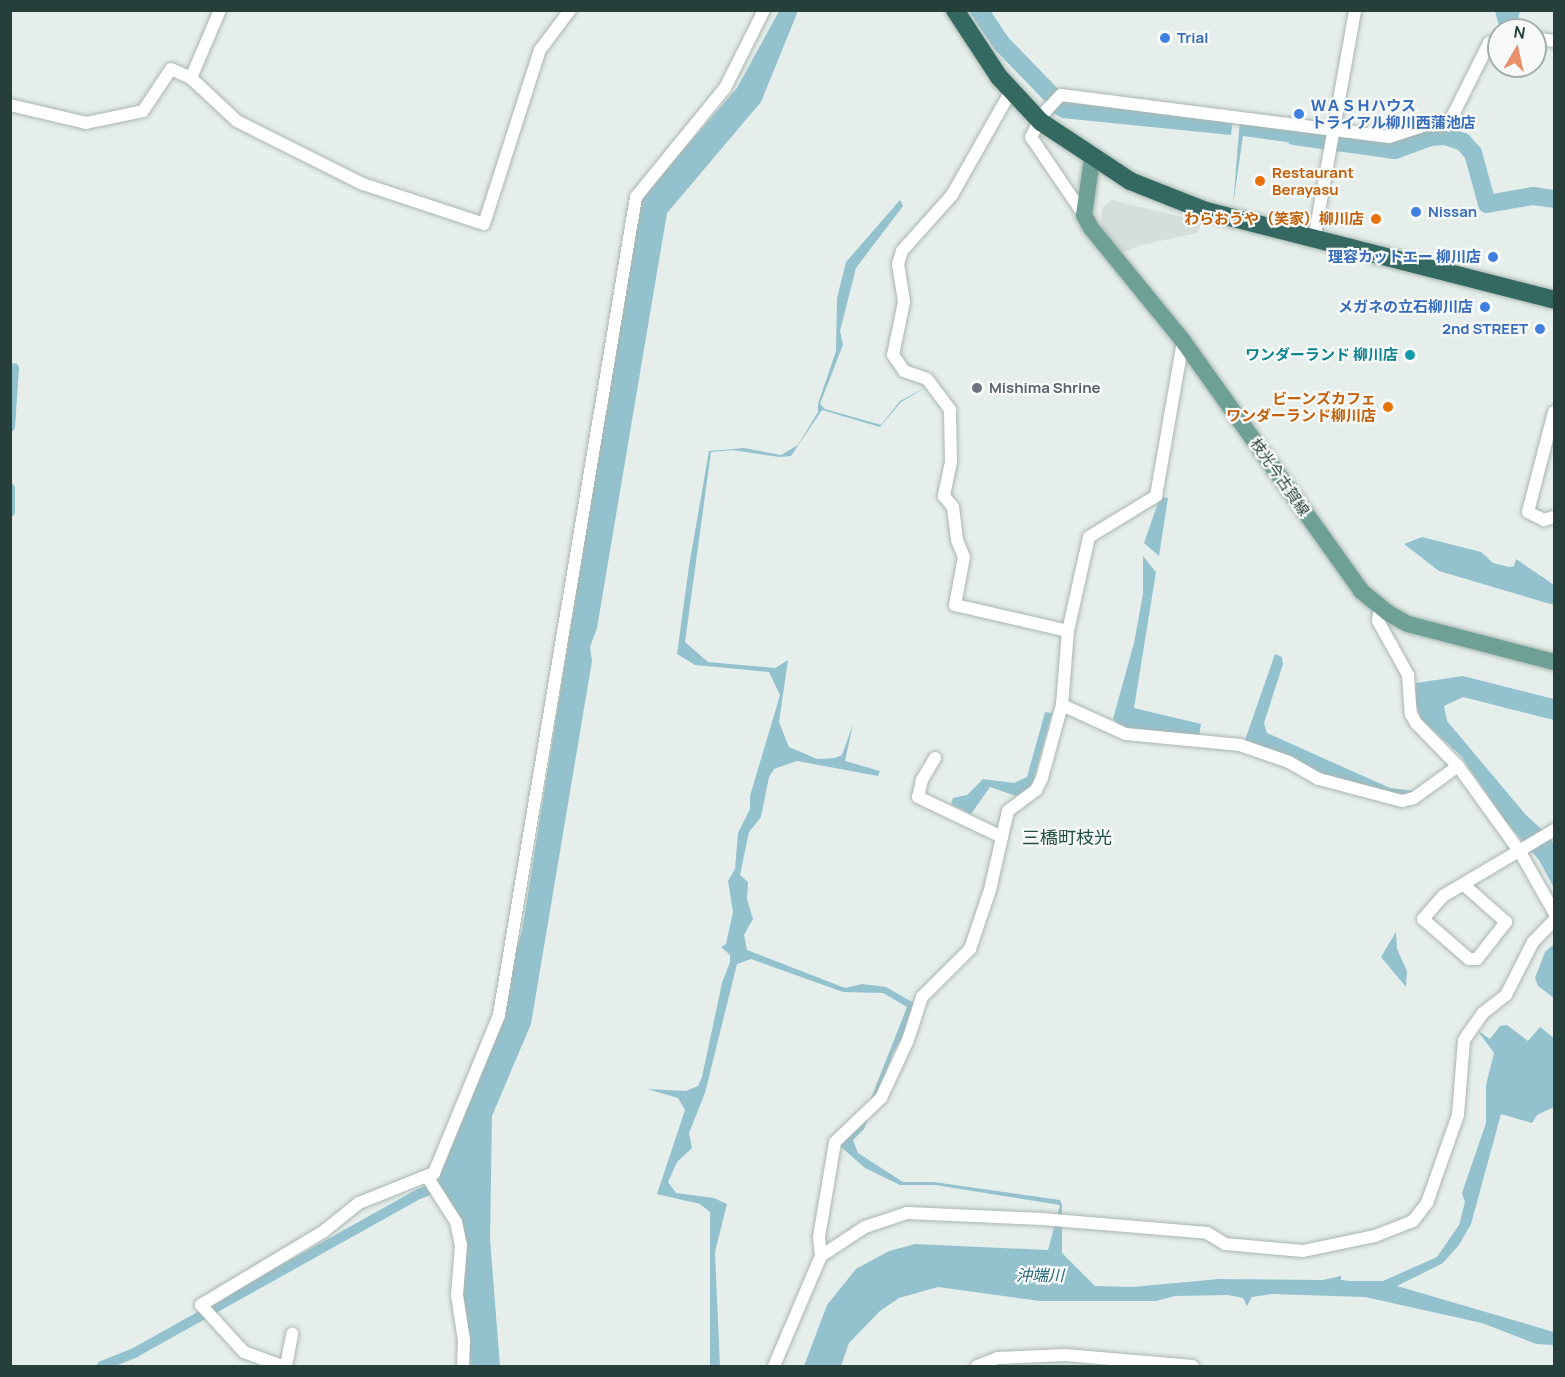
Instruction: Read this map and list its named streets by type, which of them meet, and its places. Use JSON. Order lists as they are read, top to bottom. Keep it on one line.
{"streets":{"main road":["枝光今古賀線"]},"districts":["三橋町枝光"],"water":["沖端川"],"places":["Trial","ＷＡＳＨハウス トライアル柳川西蒲池店","Restaurant Berayasu","Nissan","わらおうや（笑家）柳川店","理容カットエー 柳川店","メガネの立石柳川店","2nd STREET","ワンダーランド 柳川店","Mishima Shrine","ビーンズカフェ ワンダーランド柳川店"],"north":"top"}
